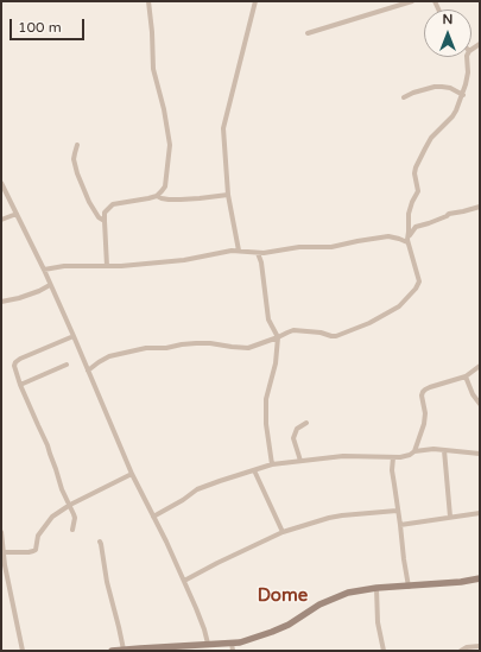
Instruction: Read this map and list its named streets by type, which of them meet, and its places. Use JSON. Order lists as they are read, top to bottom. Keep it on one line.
{"districts":["Dome"],"scale_bar":"100 m","north":"top"}
